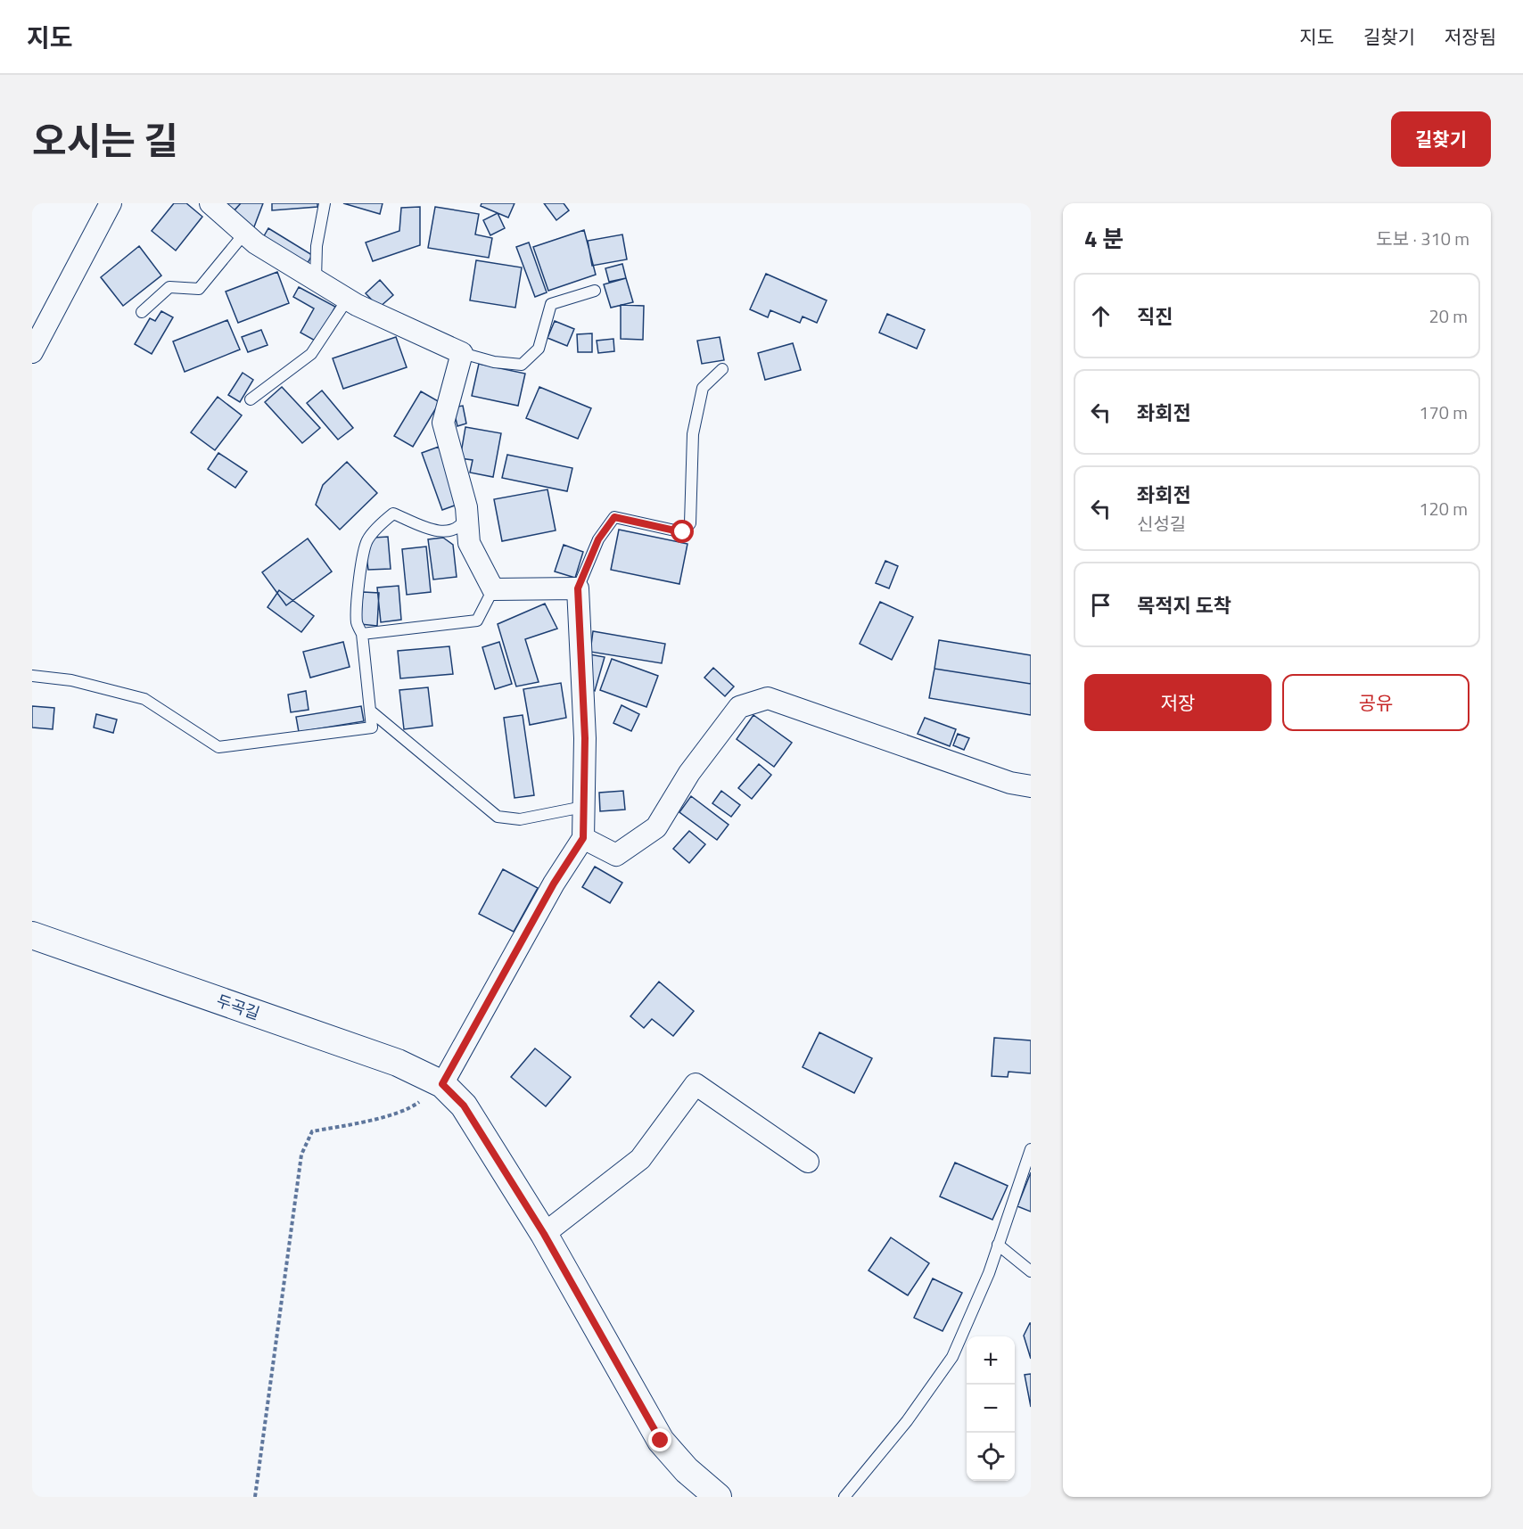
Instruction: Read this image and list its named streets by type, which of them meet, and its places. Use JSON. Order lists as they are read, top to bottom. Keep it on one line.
{"streets":{"street":["두곡길"]},"page":{"header":"지도","nav":["지도","길찾기","저장됨"],"title":"오시는 길","buttons":["길찾기",["저장","공유"]],"heading":["4 분","도보 · 310 m"],"list":[["직진","20 m"],["좌회전","170 m"],["좌회전","신성길","120 m"],"목적지 도착"],"map_buttons":["+","−"]}}
